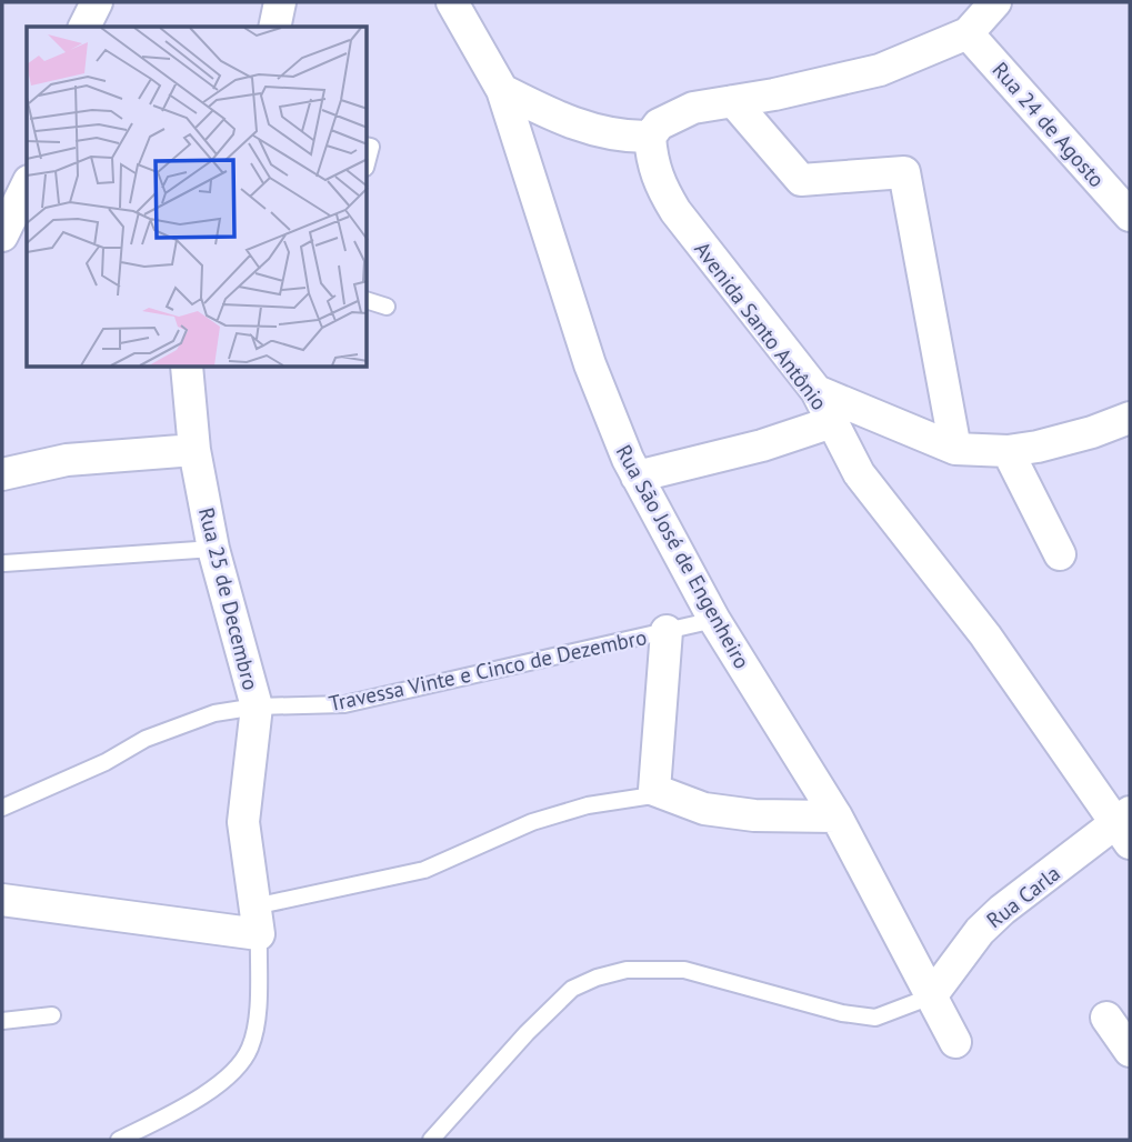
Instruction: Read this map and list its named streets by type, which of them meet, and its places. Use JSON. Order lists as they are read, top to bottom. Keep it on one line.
{"streets":{"street":["Rua 24 de Agosto","Avenida Santo Antônio","Rua São José de Engenheiro","Rua 25 de Decembro","Rua Carla"],"lane":["Travessa Vinte e Cinco de Dezembro"]},"crossings":[["Avenida Santo Antônio","Rua Carla"],["Rua São José de Engenheiro","Travessa Vinte e Cinco de Dezembro"],["Rua São José de Engenheiro","Rua Carla"],["Rua 25 de Decembro","Travessa Vinte e Cinco de Dezembro"]]}
